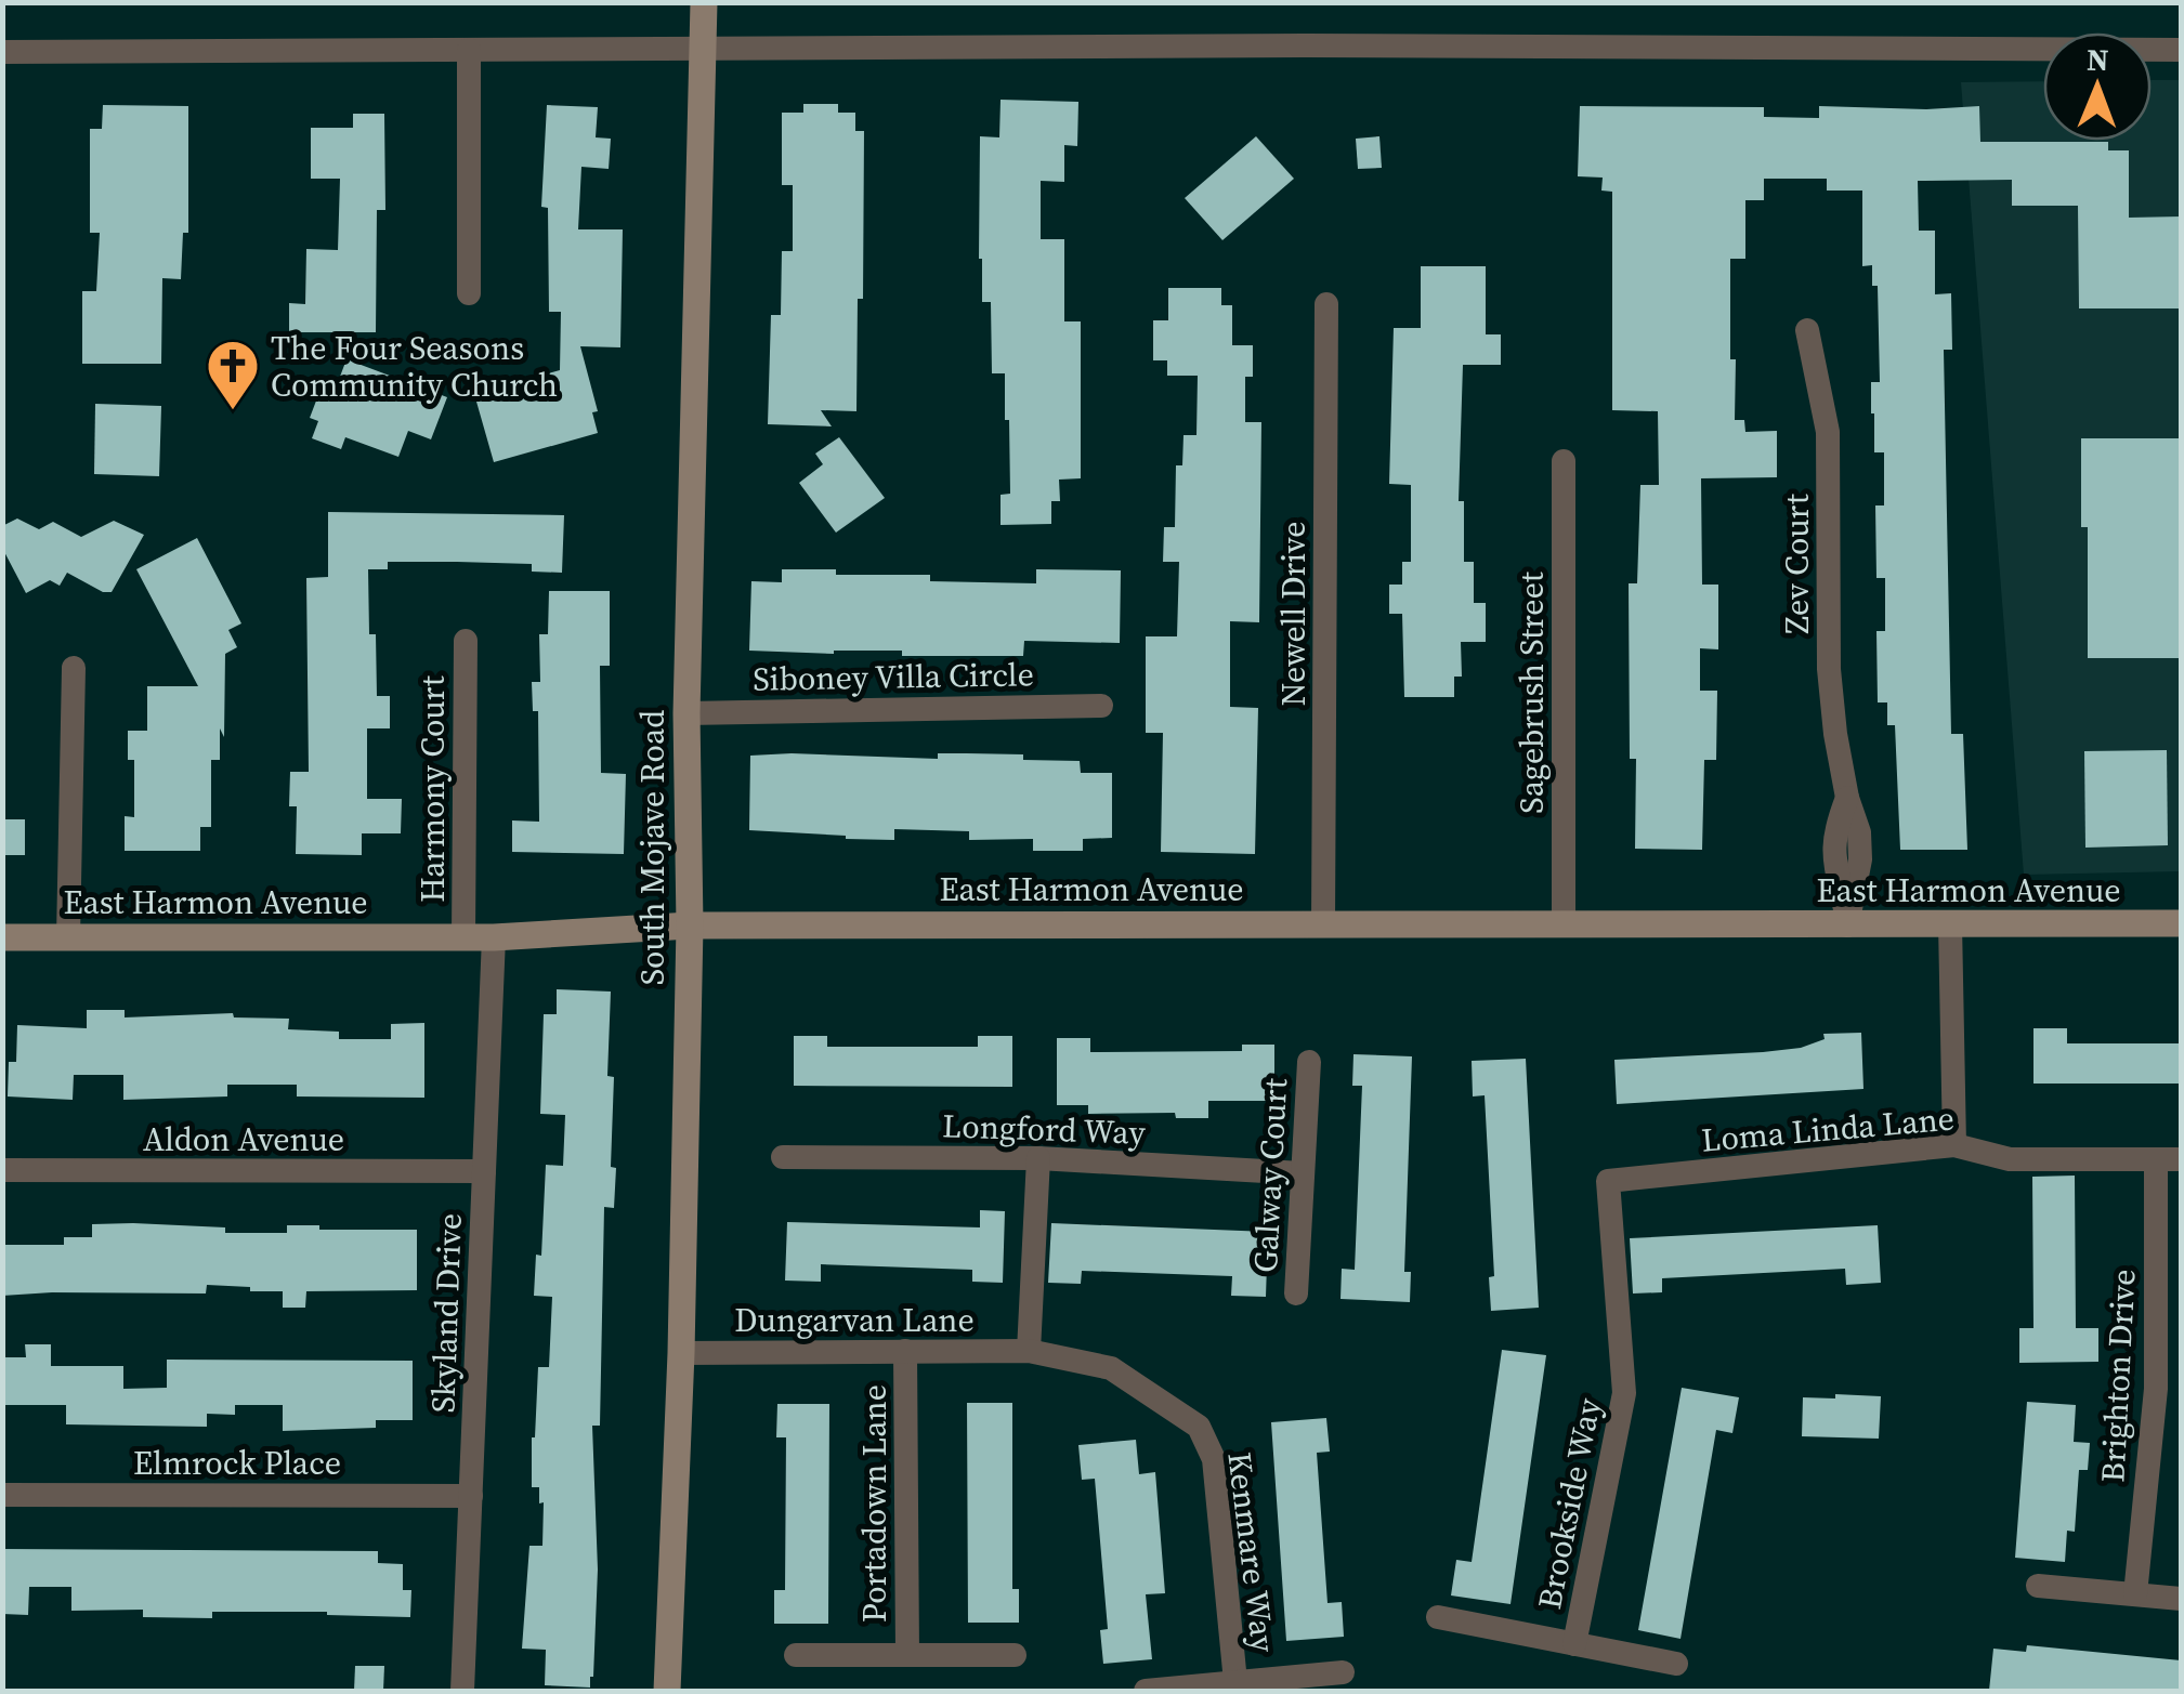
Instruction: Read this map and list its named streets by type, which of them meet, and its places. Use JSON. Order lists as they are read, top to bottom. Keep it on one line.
{"streets":{"main road":["South Mojave Road","East Harmon Avenue"],"street":["Zev Court","Newell Drive","Siboney Villa Circle","Sagebrush Street","Harmony Court","Longford Way","Loma Linda Lane","Aldon Avenue","Galway Court","Skyland Drive","Dungarvan Lane","Brighton Drive","Elmrock Place","Portadown Lane","Brookside Way","Kenmare Way"]},"crossings":[["Zev Court","East Harmon Avenue"],["Newell Drive","East Harmon Avenue"],["Siboney Villa Circle","South Mojave Road"],["Sagebrush Street","East Harmon Avenue"],["Harmony Court","East Harmon Avenue"],["South Mojave Road","East Harmon Avenue"],["South Mojave Road","Dungarvan Lane"],["East Harmon Avenue","Skyland Drive"],["Longford Way","Galway Court"],["Loma Linda Lane","Brighton Drive"],["Loma Linda Lane","Brookside Way"],["Aldon Avenue","Skyland Drive"],["Skyland Drive","Elmrock Place"],["Dungarvan Lane","Portadown Lane"],["Dungarvan Lane","Kenmare Way"]],"places":{"church":["The Four Seasons Community Church"]},"north":"top"}
